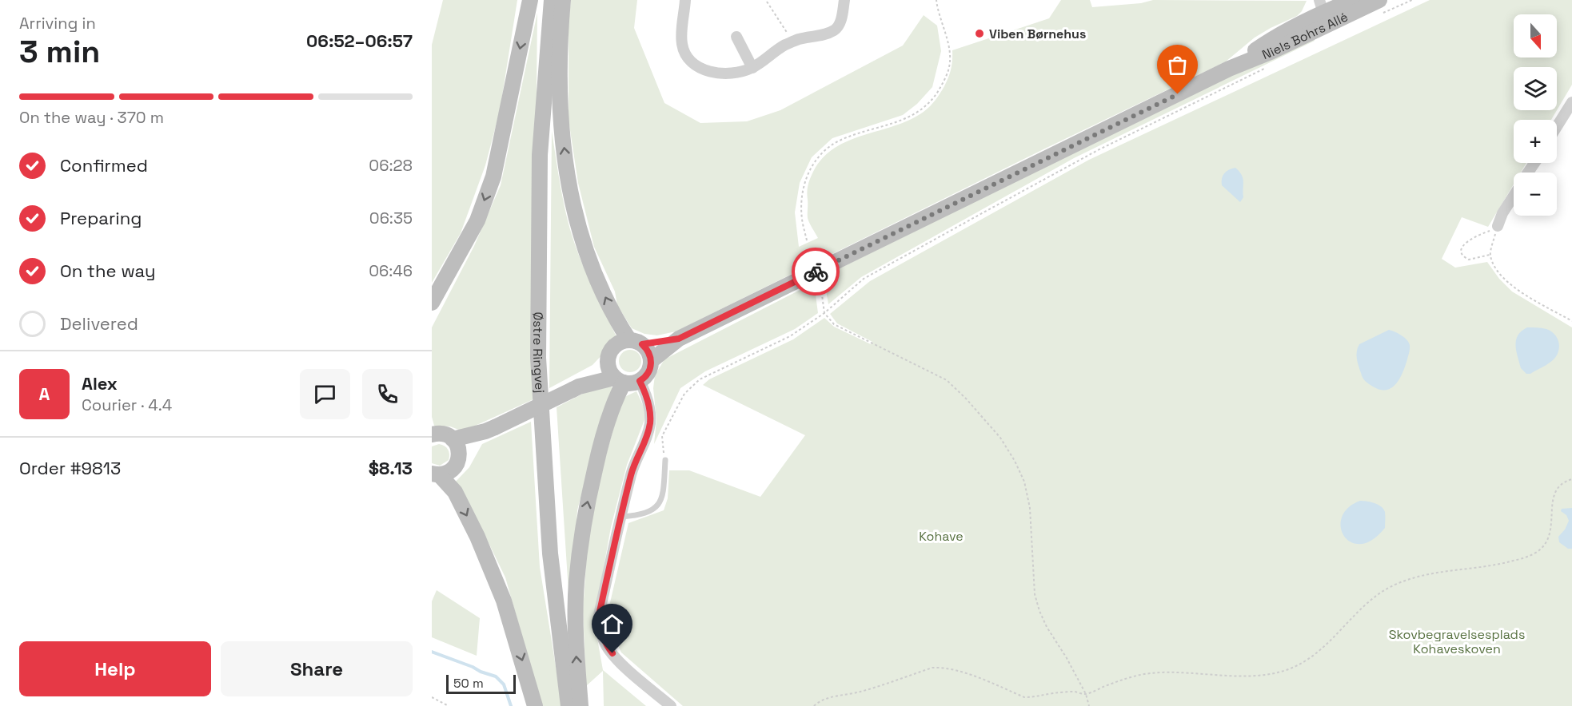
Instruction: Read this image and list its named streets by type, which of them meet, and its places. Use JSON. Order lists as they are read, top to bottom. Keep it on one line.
{"streets":{"street":["Niels Bohrs Allé","Østre Ringvej"]},"parks":["Kohave","Skovbegravelsesplads Kohaveskoven"],"places":["Viben Børnehus"],"scale_bar":"50 m","north":"bottom","page":{"heading":["3 min","Arriving in","06:52–06:57"],"panel":["Alex","Courier · 4.4","Order #9813","$8.13"],"map_buttons":["+","−"],"bar":"On the way · 370 m","list":[["Confirmed","06:28"],["Preparing","06:35"],["On the way","06:46"],"Delivered"],"round":"A","buttons":["Help","Share"],"scale":"50 m"}}
